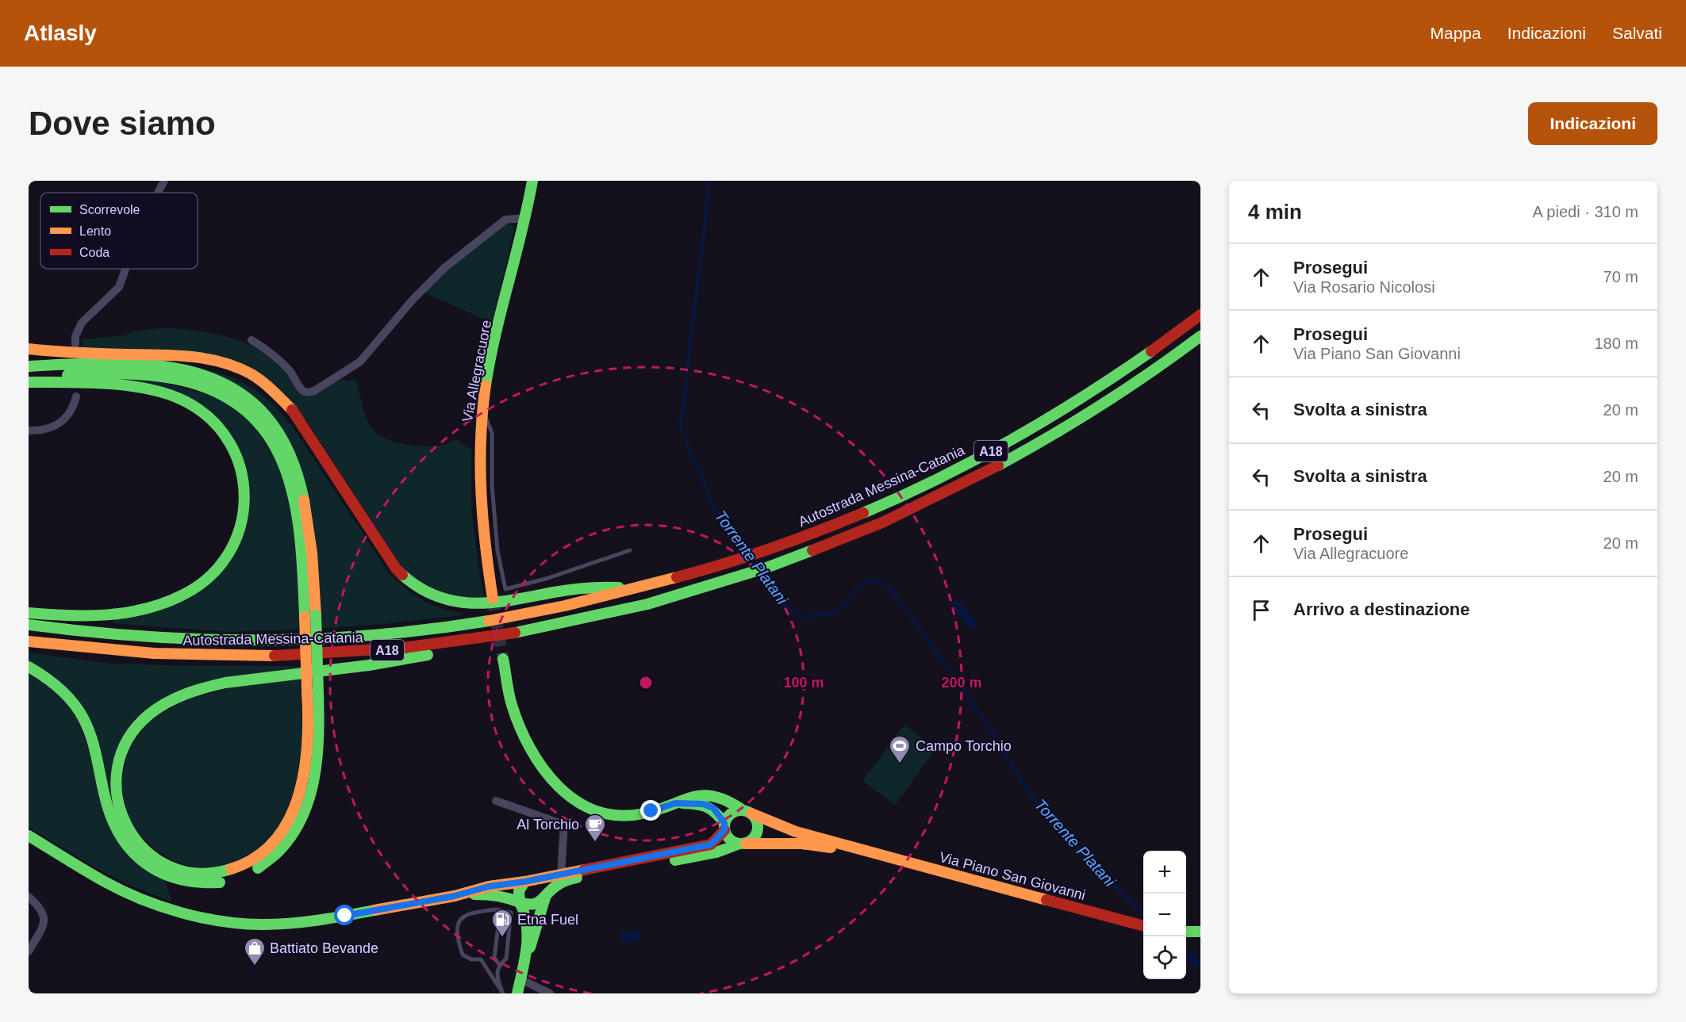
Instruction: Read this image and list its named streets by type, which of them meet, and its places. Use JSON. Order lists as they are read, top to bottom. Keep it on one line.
{"streets":{"main road":["Via Allegracuore","A18","Autostrada Messina-Catania","Via Piano San Giovanni"]},"water":["Torrente Platani"],"places":{"sports":["Campo Torchio"],"cafe":["Al Torchio"],"fuel station":["Etna Fuel"],"shop":["Battiato Bevande"]},"legend":["Scorrevole","Lento","Coda"],"page":{"header":"Atlasly","nav":["Mappa","Indicazioni","Salvati"],"buttons":"Indicazioni","title":"Dove siamo","heading":["4 min","A piedi · 310 m"],"list":[["Prosegui","Via Rosario Nicolosi","70 m"],["Prosegui","Via Piano San Giovanni","180 m"],["Svolta a sinistra","20 m"],["Svolta a sinistra","20 m"],["Prosegui","Via Allegracuore","20 m"],"Arrivo a destinazione"],"map_buttons":["+","−"]},"rings":["100 m","200 m"]}
